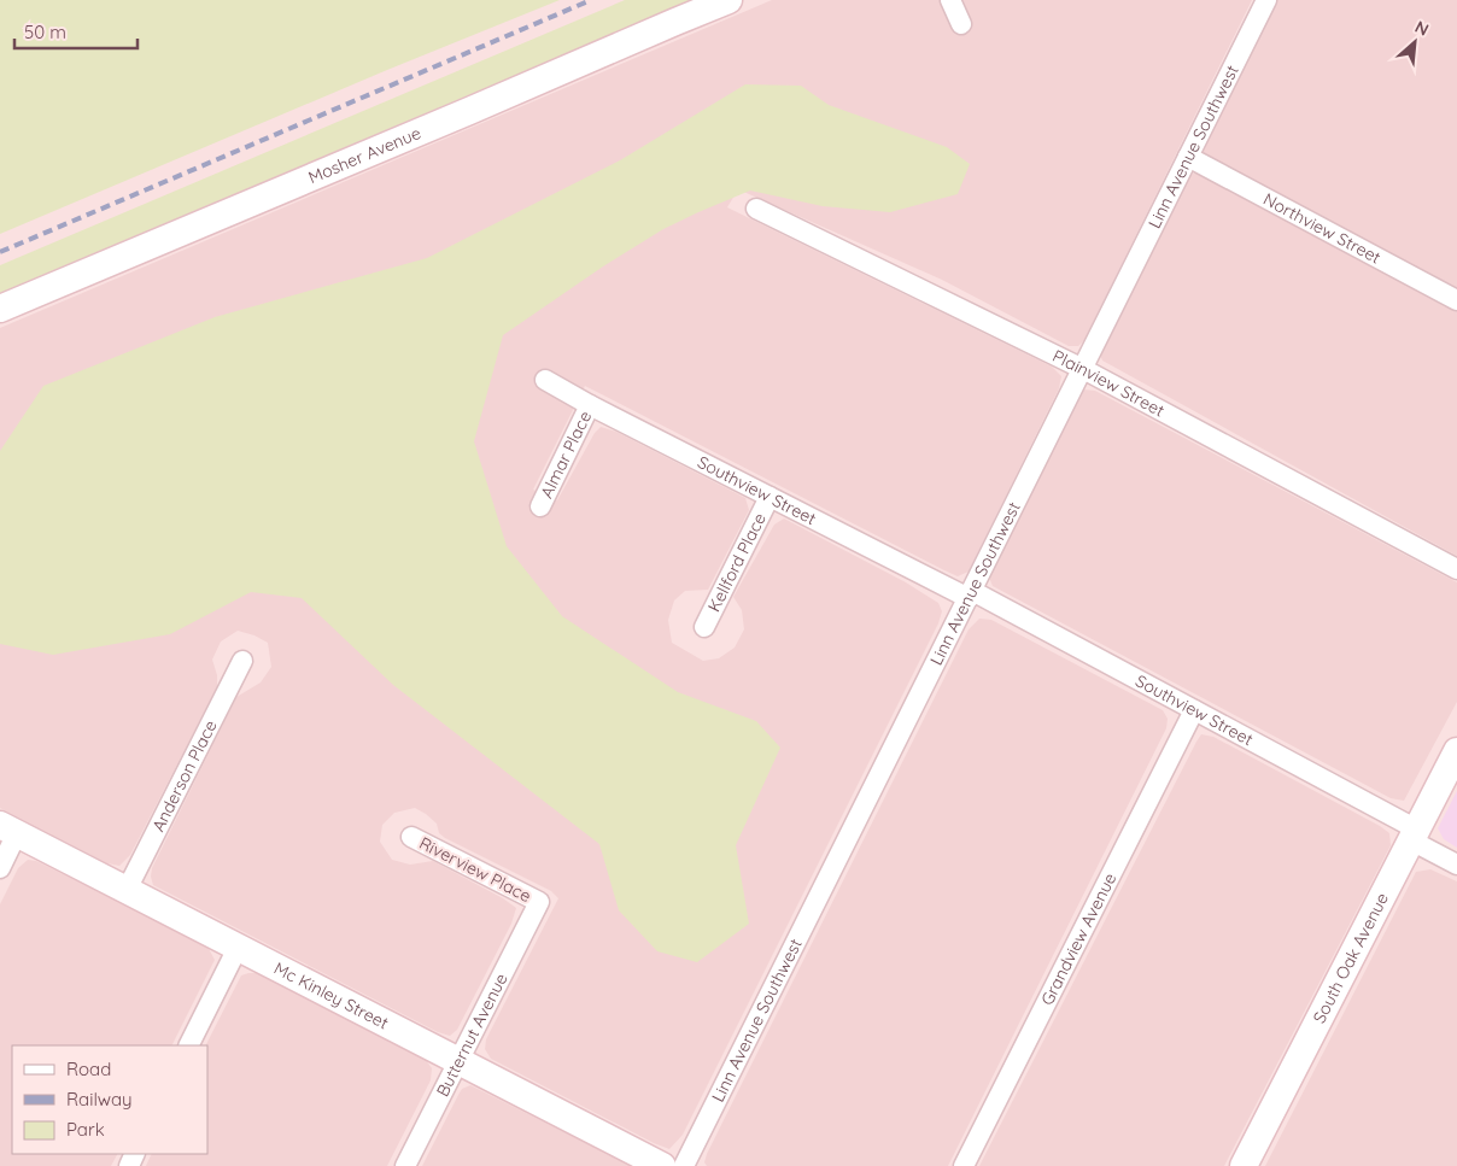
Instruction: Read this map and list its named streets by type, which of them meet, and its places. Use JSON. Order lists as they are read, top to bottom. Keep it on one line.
{"streets":{"street":["Linn Avenue Southwest","Mosher Avenue","Northview Street","Plainview Street","Almar Place","Southview Street","Kellford Place","Anderson Place","Riverview Place","Grandview Avenue","South Oak Avenue","Mc Kinley Street","Butternut Avenue"]},"crossings":[["Linn Avenue Southwest","Northview Street"],["Linn Avenue Southwest","Plainview Street"],["Linn Avenue Southwest","Southview Street"],["Almar Place","Southview Street"],["Southview Street","Kellford Place"],["Southview Street","Grandview Avenue"],["Southview Street","South Oak Avenue"],["Anderson Place","Mc Kinley Street"],["Riverview Place","Butternut Avenue"],["Mc Kinley Street","Butternut Avenue"]],"legend":["Road","Railway","Park"],"scale_bar":"50 m","north":"top right"}
